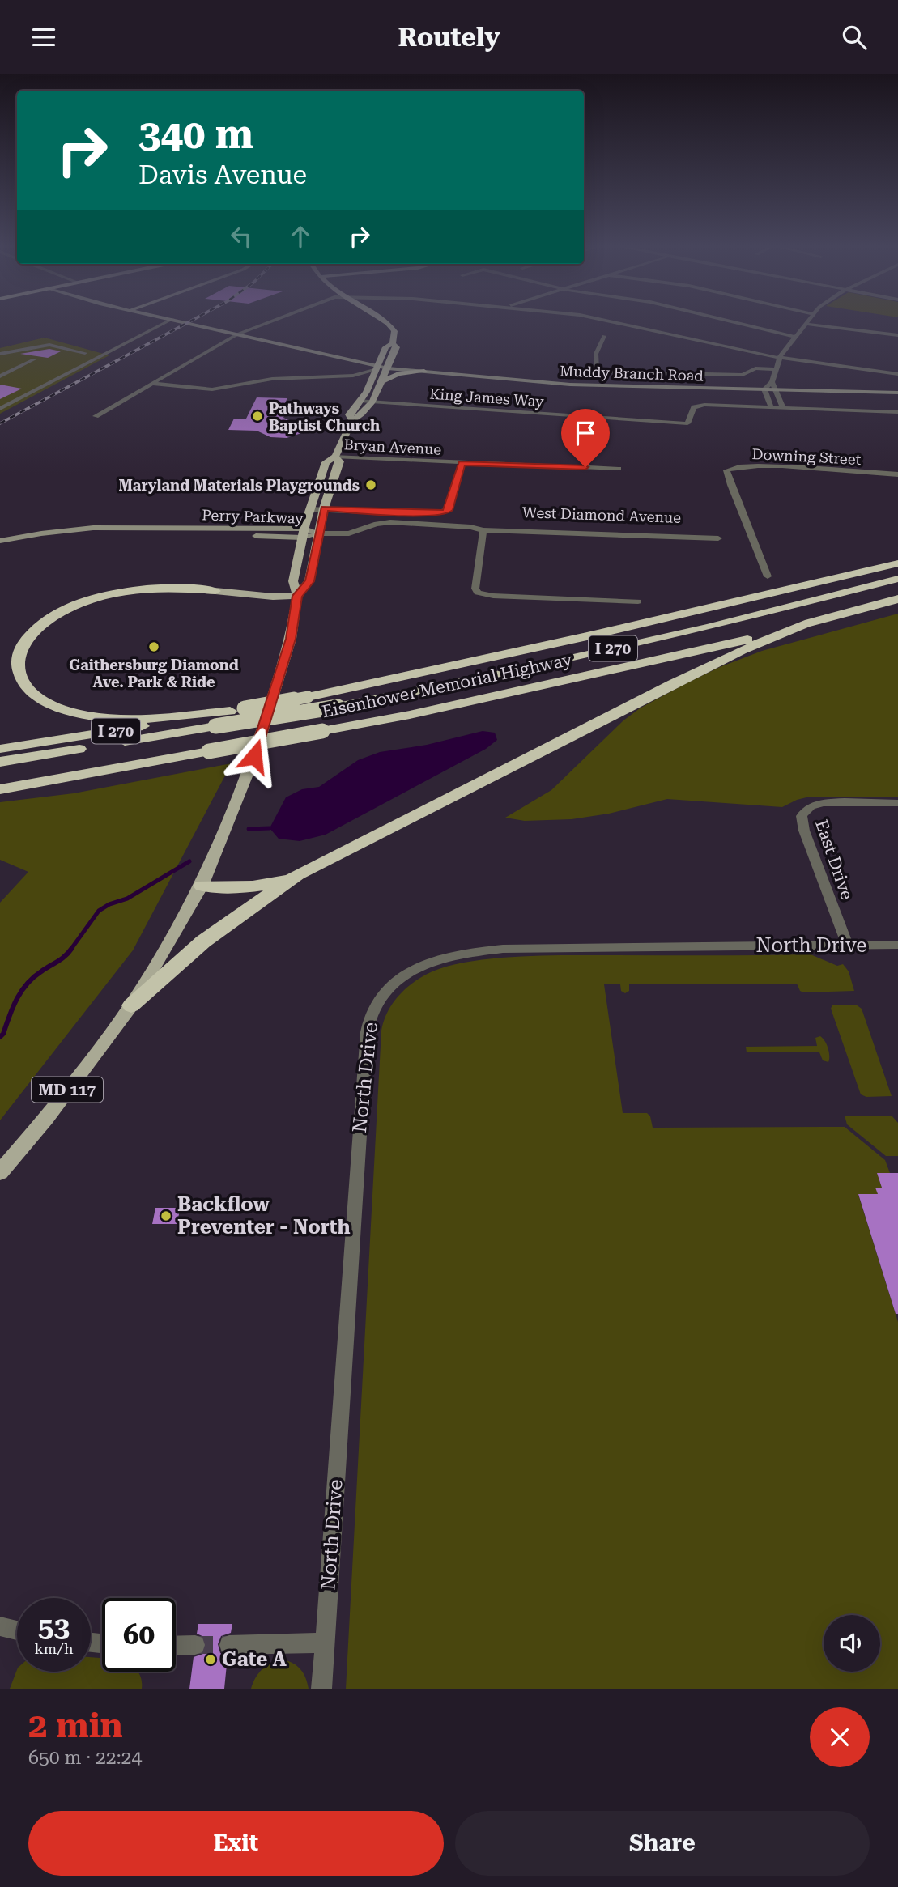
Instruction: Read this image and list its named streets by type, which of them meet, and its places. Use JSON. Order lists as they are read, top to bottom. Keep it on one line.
{"streets":{"highway":["I 270","Eisenhower Memorial Highway"],"main road":["Muddy Branch Road","Perry Parkway","MD 117"],"street":["King James Way","Bryan Avenue","Downing Street","West Diamond Avenue","East Drive","North Drive"]},"crossings":[["Muddy Branch Road","MD 117"],["King James Way","MD 117"],["Bryan Avenue","MD 117"],["West Diamond Avenue","Perry Parkway"],["West Diamond Avenue","MD 117"],["Perry Parkway","MD 117"],["East Drive","North Drive"]],"places":["Pathways Baptist Church","Maryland Materials Playgrounds","Gaithersburg Diamond Ave. Park & Ride","Backflow Preventer - North","Gate A"],"page":{"header":"Routely","turn":["340 m","Davis Avenue"],"speed":"53 km/h","limit":"60","heading":["2 min","650 m · 22:24"],"buttons":["Exit","Share"]}}
